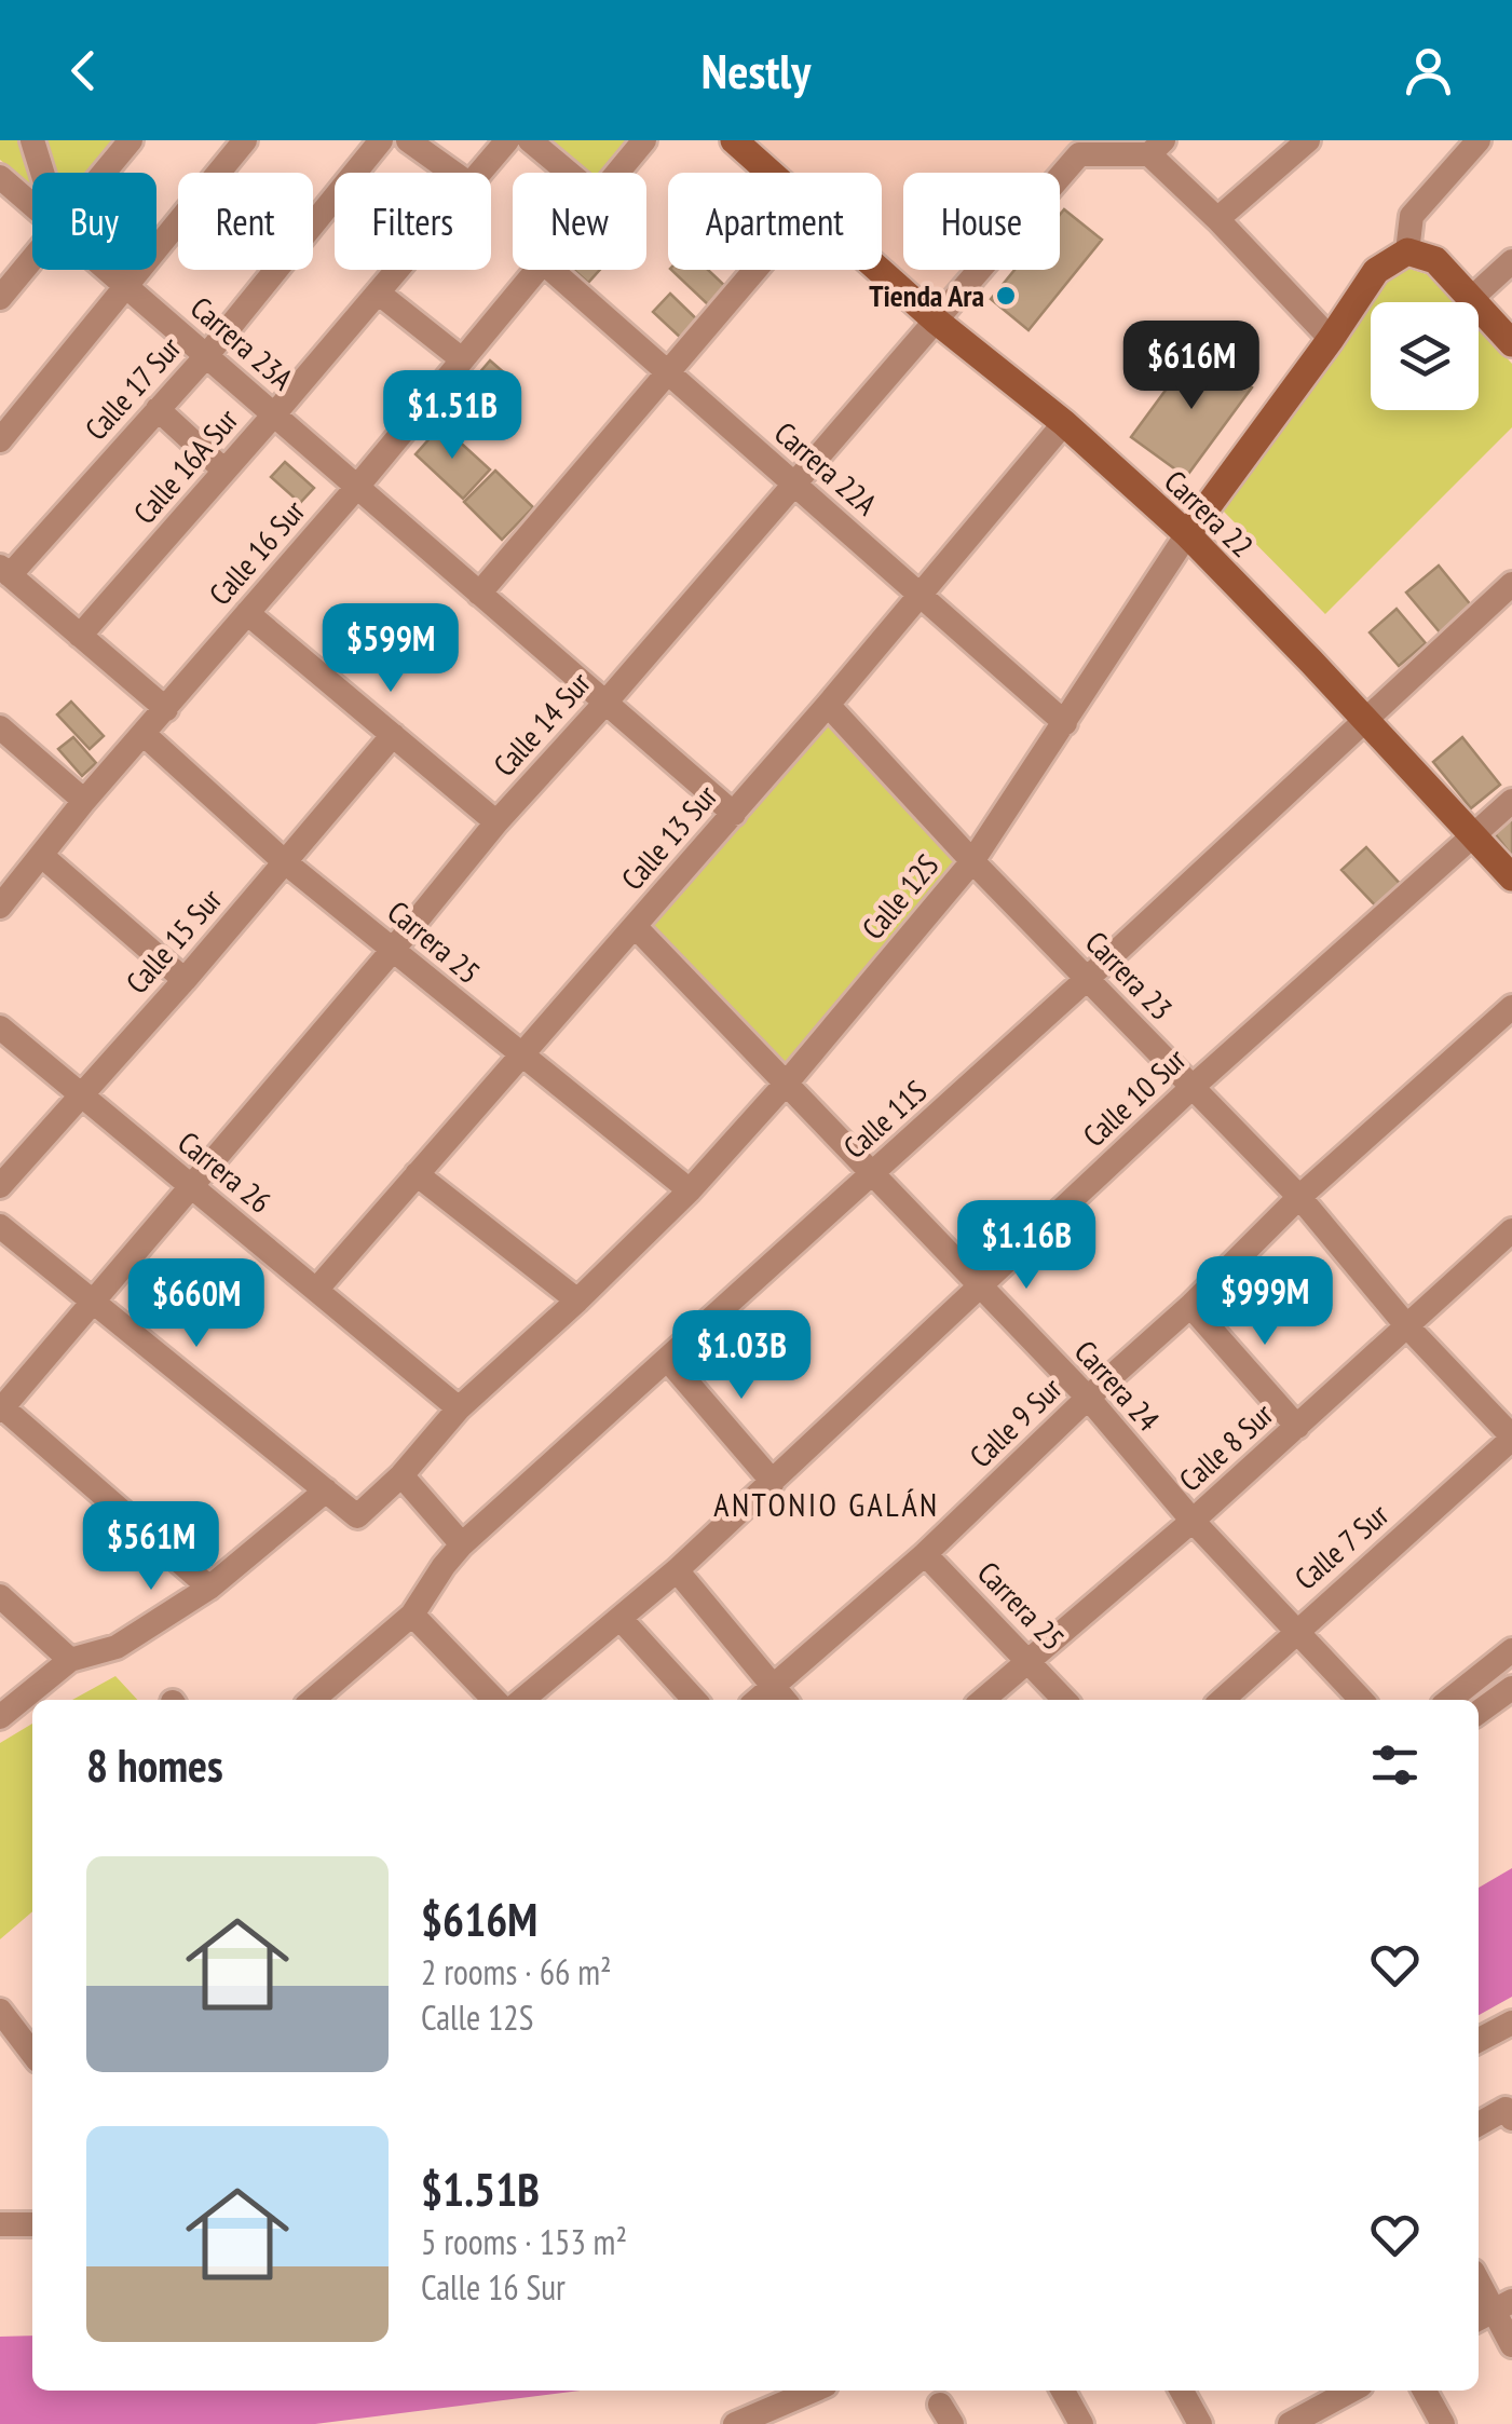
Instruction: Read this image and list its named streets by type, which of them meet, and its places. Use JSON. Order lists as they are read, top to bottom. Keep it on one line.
{"streets":{"street":["Carrera 23A","Calle 17 Sur","Calle 16A Sur","Carrera 22A","Carrera 22","Calle 16 Sur","Calle 14 Sur","Calle 13 Sur","Calle 12S","Calle 15 Sur","Carrera 25","Carrera 23","Calle 10 Sur","Calle 11S","Carrera 26","Carrera 24","Calle 9 Sur","Calle 8 Sur","Calle 7 Sur"]},"crossings":[["Carrera 23A","Calle 17 Sur"],["Carrera 23A","Calle 16A Sur"],["Carrera 23A","Calle 16 Sur"],["Carrera 23A","Calle 14 Sur"],["Carrera 23A","Calle 13 Sur"],["Carrera 22A","Calle 14 Sur"],["Carrera 22A","Calle 13 Sur"],["Carrera 22A","Calle 12S"],["Carrera 22","Calle 14 Sur"],["Carrera 22","Calle 13 Sur"],["Carrera 22","Calle 12S"],["Carrera 22","Calle 10 Sur"],["Carrera 22","Calle 11S"],["Calle 16 Sur","Carrera 25"],["Calle 14 Sur","Carrera 25"],["Calle 14 Sur","Carrera 26"],["Calle 13 Sur","Carrera 25"],["Calle 13 Sur","Carrera 23"],["Calle 13 Sur","Carrera 26"],["Calle 13 Sur","Carrera 24"],["Calle 12S","Carrera 25"],["Calle 12S","Carrera 23"],["Calle 12S","Carrera 26"],["Calle 12S","Carrera 24"],["Calle 15 Sur","Carrera 25"],["Calle 15 Sur","Carrera 26"],["Carrera 25","Calle 9 Sur"],["Carrera 25","Calle 8 Sur"],["Carrera 23","Calle 10 Sur"],["Carrera 23","Calle 11S"],["Carrera 23","Calle 9 Sur"],["Carrera 23","Calle 8 Sur"],["Carrera 23","Calle 7 Sur"],["Calle 10 Sur","Carrera 24"],["Calle 11S","Carrera 24"],["Carrera 24","Calle 9 Sur"],["Carrera 24","Calle 8 Sur"],["Carrera 24","Calle 7 Sur"]],"districts":["ANTONIO GALÁN"],"places":["Tienda Ara"],"page":{"header":"Nestly","chip":["Buy","Rent","Filters","New","Apartment","House"],"price":["$616M","$1.51B","$599M","$1.16B","$999M","$660M","$1.03B","$561M"],"heading":"8 homes","list":[{"name":"$616M","note":"2 rooms · 66 m² · Calle 12S"},{"name":"$1.51B","note":"5 rooms · 153 m² · Calle 16 Sur"}]}}
